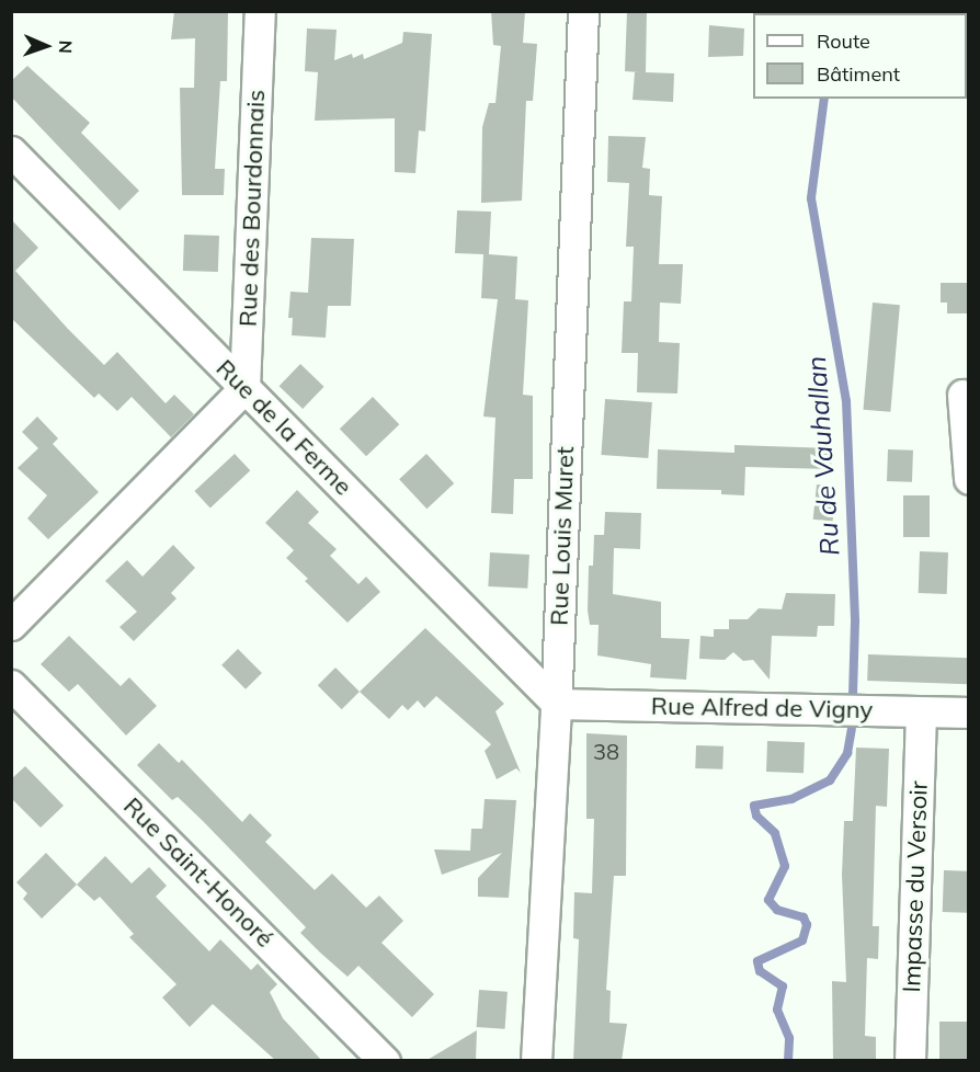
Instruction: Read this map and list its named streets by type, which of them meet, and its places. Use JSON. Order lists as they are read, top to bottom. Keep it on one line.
{"streets":{"street":["Rue des Bourdonnais","Rue de la Ferme","Rue Louis Muret","Rue Alfred de Vigny","Rue Saint-Honoré","Impasse du Versoir"]},"crossings":[["Rue des Bourdonnais","Rue de la Ferme"],["Rue de la Ferme","Rue Louis Muret"],["Rue de la Ferme","Rue Alfred de Vigny"],["Rue Louis Muret","Rue Alfred de Vigny"],["Rue Alfred de Vigny","Impasse du Versoir"]],"water":["Ru de Vauhallan"],"house_numbers":["38"],"legend":["Route","Bâtiment"],"north":"right"}
